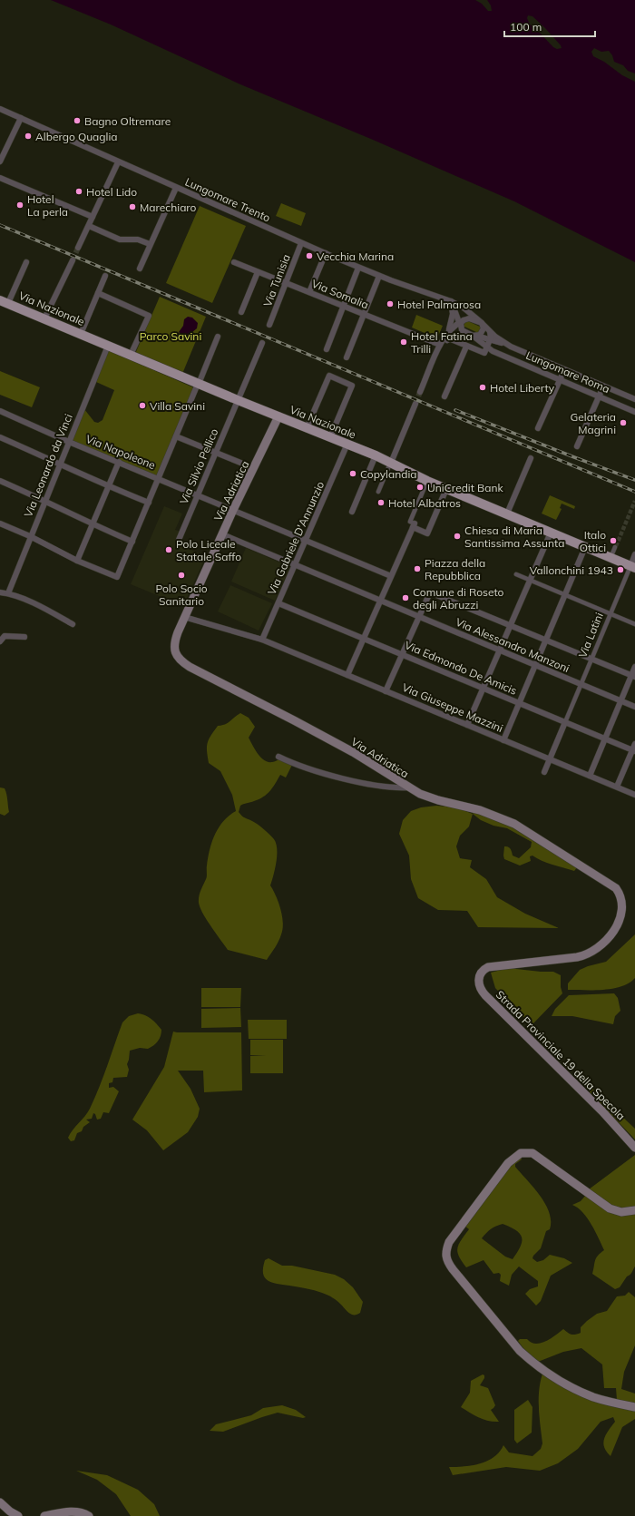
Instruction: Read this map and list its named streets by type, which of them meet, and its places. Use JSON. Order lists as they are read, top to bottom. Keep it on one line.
{"streets":{"main road":["Via Nazionale","Via Adriatica","Strada Provinciale 19 della Specola"],"street":["Lungomare Trento","Via Tunisia","Via Somalia","Lungomare Roma","Via Napoleone","Via Leonardo da Vinci","Via Silvio Pellico","Via Gabriele D'Annunzio","Via Latini","Via Alessandro Manzoni","Via Edmondo De Amicis","Via Giuseppe Mazzini"]},"crossings":[["Lungomare Trento","Via Tunisia"],["Lungomare Trento","Lungomare Roma"],["Via Tunisia","Via Somalia"],["Via Nazionale","Via Leonardo da Vinci"],["Via Nazionale","Via Silvio Pellico"],["Via Nazionale","Via Adriatica"],["Via Nazionale","Via Gabriele D'Annunzio"],["Via Nazionale","Via Latini"],["Via Napoleone","Via Leonardo da Vinci"],["Via Napoleone","Via Silvio Pellico"],["Via Napoleone","Via Adriatica"],["Via Napoleone","Via Gabriele D'Annunzio"],["Via Adriatica","Via Alessandro Manzoni"],["Via Adriatica","Via Giuseppe Mazzini"],["Via Adriatica","Strada Provinciale 19 della Specola"],["Via Gabriele D'Annunzio","Via Alessandro Manzoni"],["Via Gabriele D'Annunzio","Via Edmondo De Amicis"],["Via Gabriele D'Annunzio","Via Giuseppe Mazzini"],["Via Latini","Via Alessandro Manzoni"],["Via Latini","Via Edmondo De Amicis"],["Via Latini","Via Giuseppe Mazzini"]],"parks":["Parco Savini"],"places":["Bagno Oltremare","Albergo Quaglia","Hotel Lido","Hotel La perla","Marechiaro","Vecchia Marina","Hotel Palmarosa","Hotel Fatina Trilli","Hotel Liberty","Villa Savini","Gelateria Magrini","Copylandia","UniCredit Bank","Hotel Albatros","Chiesa di Maria Santissima Assunta","Italo Ottici","Polo Liceale Statale Saffo","Piazza della Repubblica","Vallonchini 1943","Polo Socio Sanitario","Comune di Roseto degli Abruzzi"],"scale_bar":"100 m"}
